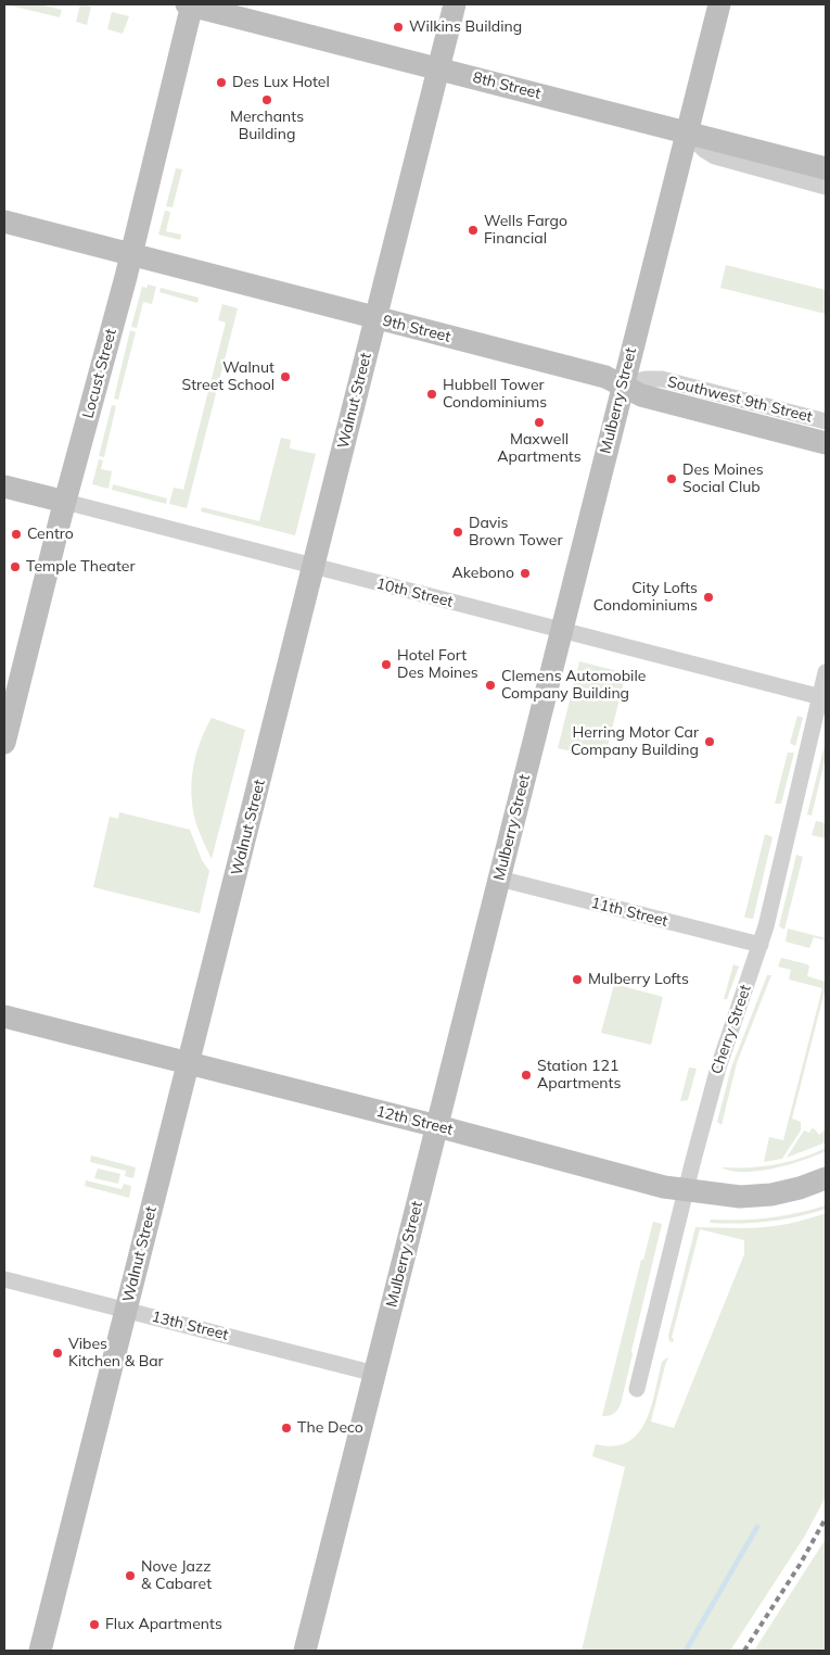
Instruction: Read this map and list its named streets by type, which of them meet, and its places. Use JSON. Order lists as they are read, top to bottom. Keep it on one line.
{"streets":{"street":["8th Street","9th Street","Locust Street","Walnut Street","Mulberry Street","10th Street","11th Street","Cherry Street","12th Street","13th Street"]},"crossings":[["8th Street","Locust Street"],["8th Street","Walnut Street"],["8th Street","Mulberry Street"],["9th Street","Locust Street"],["9th Street","Walnut Street"],["9th Street","Mulberry Street"],["Locust Street","10th Street"],["Walnut Street","10th Street"],["Walnut Street","12th Street"],["Walnut Street","13th Street"],["Mulberry Street","10th Street"],["Mulberry Street","11th Street"],["Mulberry Street","12th Street"],["Mulberry Street","13th Street"],["10th Street","Cherry Street"],["11th Street","Cherry Street"],["Cherry Street","12th Street"]],"places":["Wilkins Building","Des Lux Hotel","Merchants Building","Wells Fargo Financial","Walnut Street School","Hubbell Tower Condominiums","Maxwell Apartments","Des Moines Social Club","Davis Brown Tower","Centro","Temple Theater","Akebono","City Lofts Condominiums","Hotel Fort Des Moines","Clemens Automobile Company Building","Herring Motor Car Company Building","Mulberry Lofts","Station 121 Apartments","Vibes Kitchen & Bar","The Deco","Nove Jazz & Cabaret","Flux Apartments"]}
